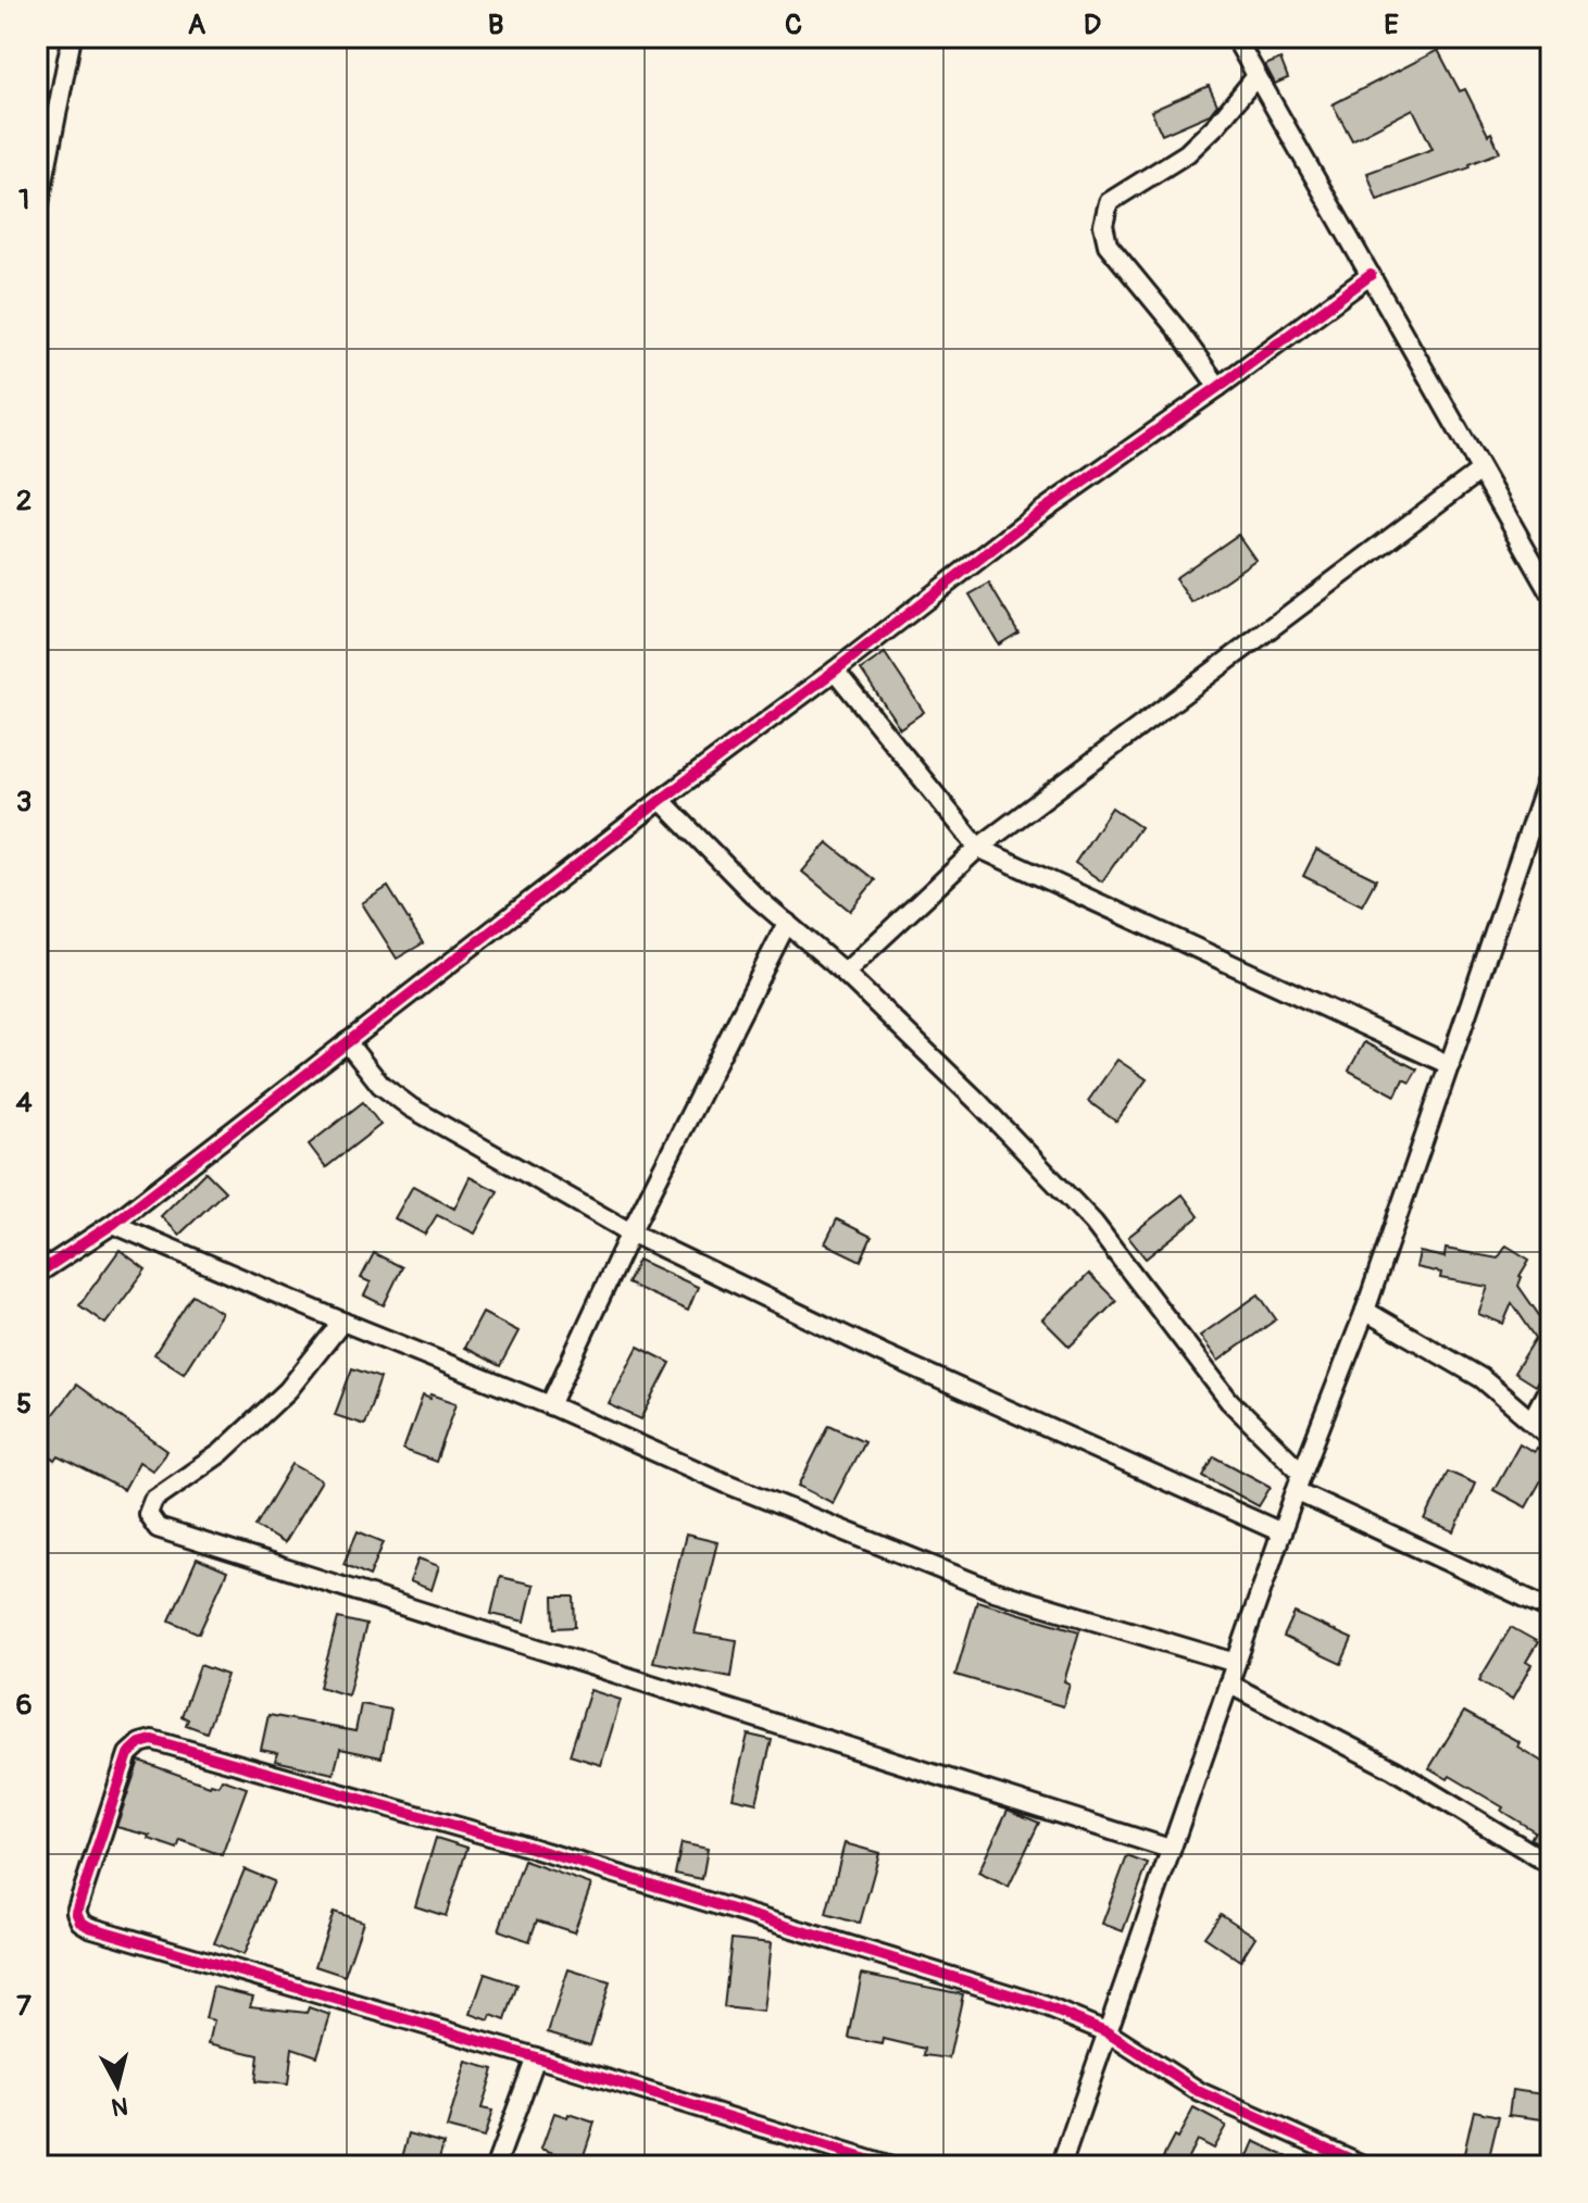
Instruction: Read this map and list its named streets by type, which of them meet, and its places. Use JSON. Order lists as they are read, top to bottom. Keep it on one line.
{"north":"bottom","grid":{"columns":["A","B","C","D","E"],"rows":["1","2","3","4","5","6","7"]}}
